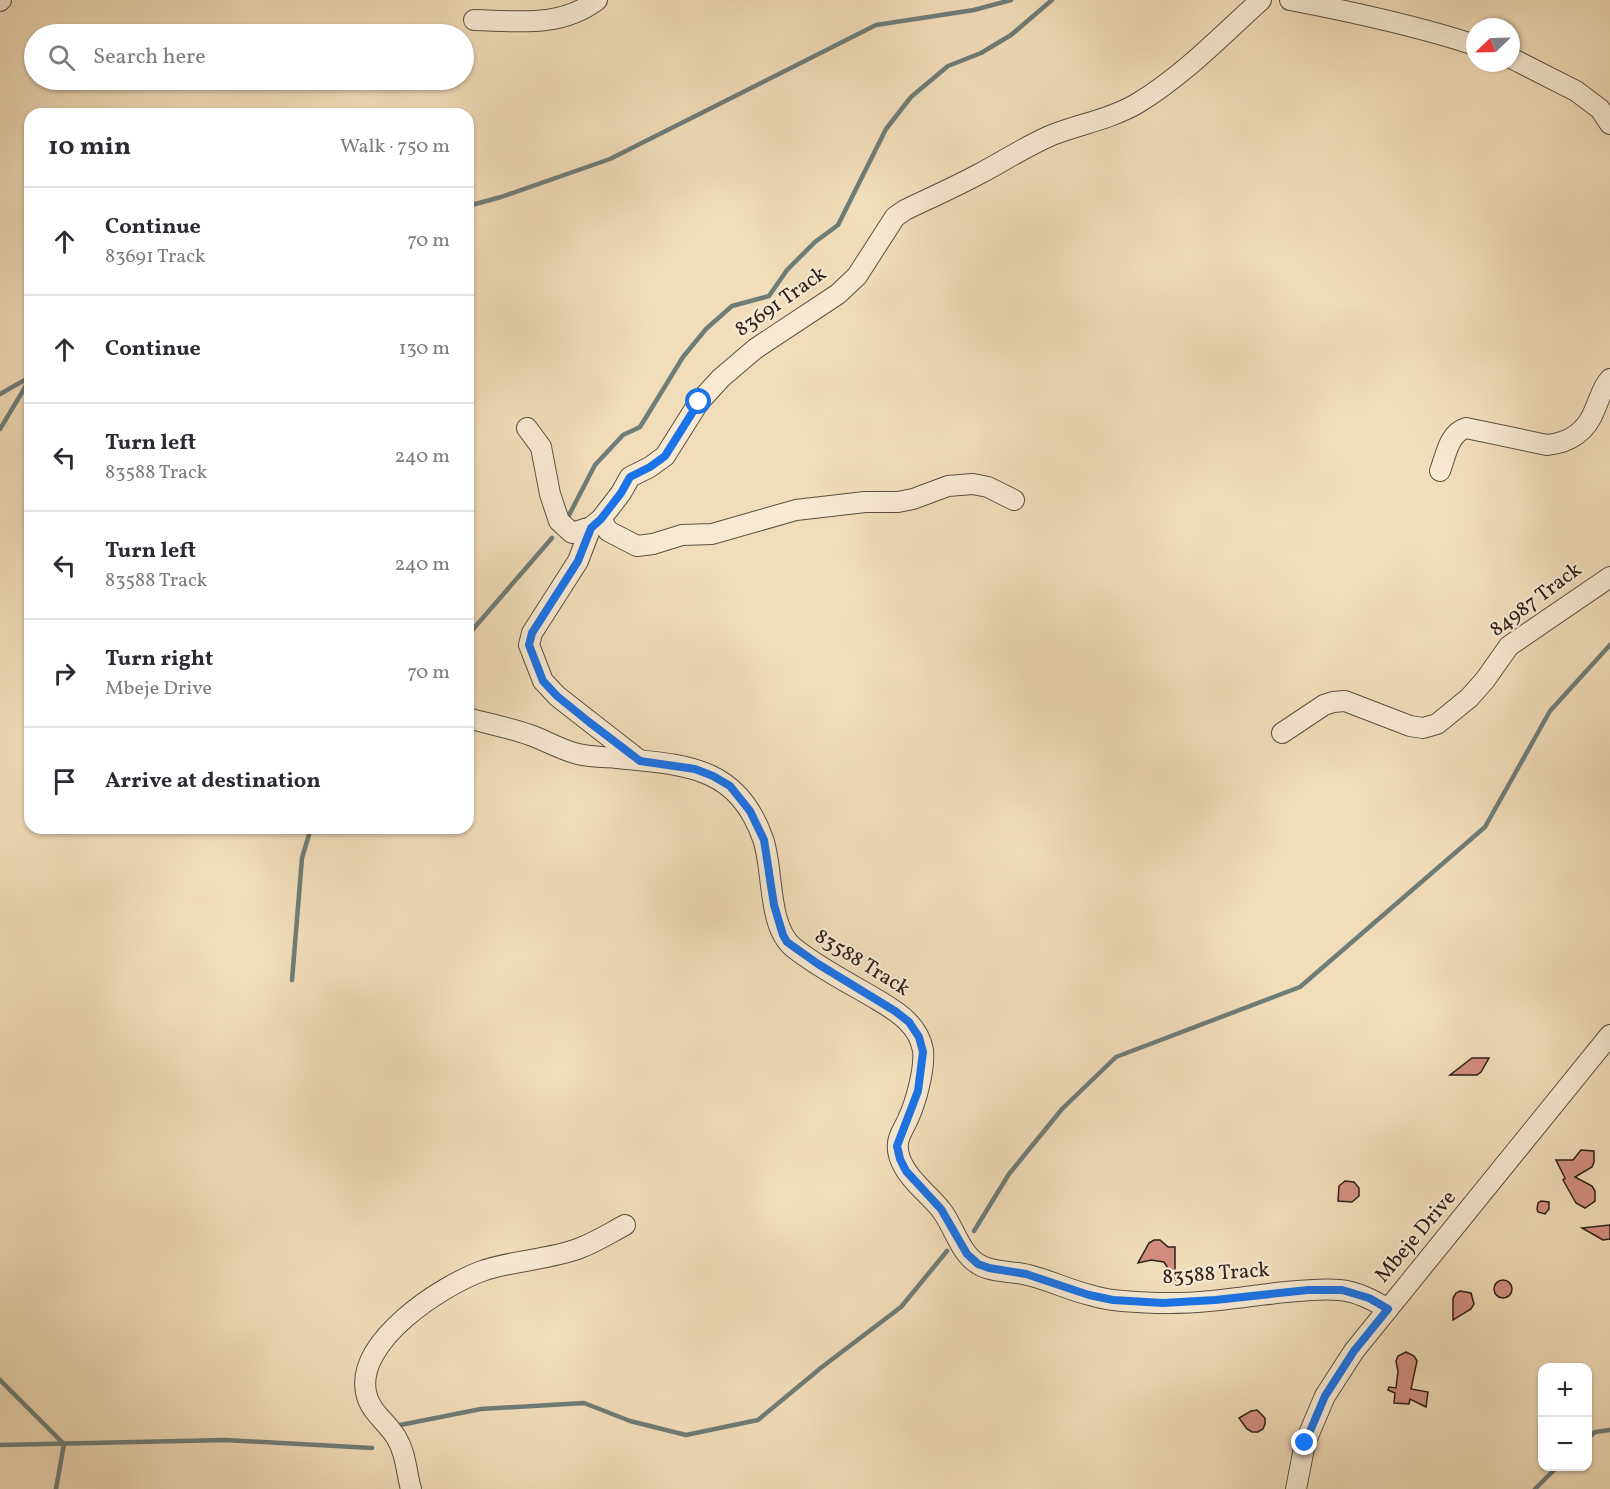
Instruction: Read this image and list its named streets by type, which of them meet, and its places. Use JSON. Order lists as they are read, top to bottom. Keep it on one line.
{"streets":{"street":["83691 Track","84987 Track","83588 Track","Mbeje Drive"]},"crossings":[["83691 Track","83588 Track"],["83588 Track","Mbeje Drive"]],"north":"bottom left","page":{"search":"Search here","heading":["10 min","Walk · 750 m"],"list":[["Continue","83691 Track","70 m"],["Continue","130 m"],["Turn left","83588 Track","240 m"],["Turn left","83588 Track","240 m"],["Turn right","Mbeje Drive","70 m"],"Arrive at destination"],"map_buttons":["+","−"]}}
